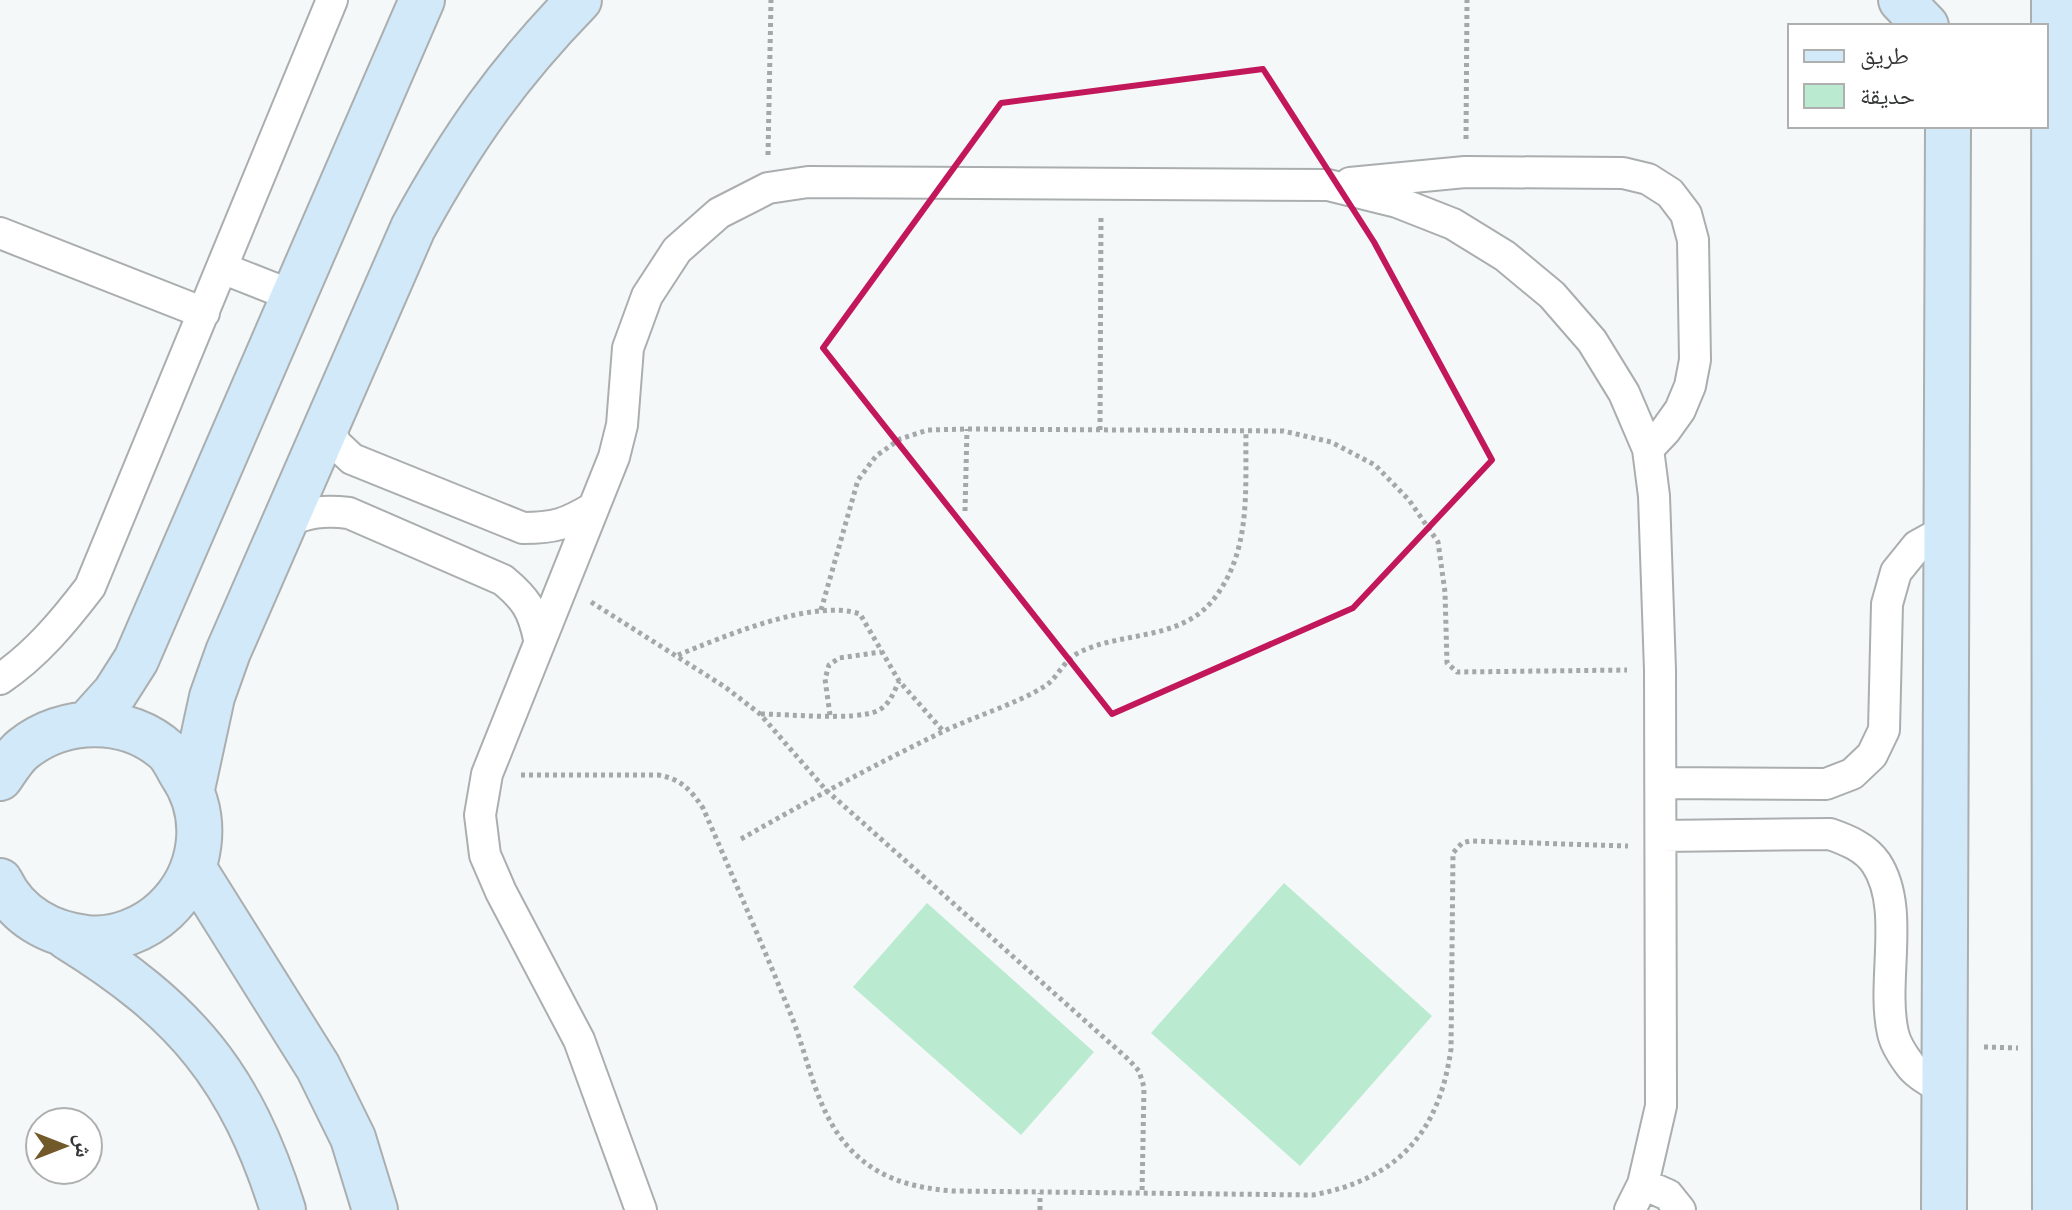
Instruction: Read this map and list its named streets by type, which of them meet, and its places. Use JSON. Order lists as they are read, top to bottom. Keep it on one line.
{"legend":["طريق","حديقة"],"north":"right"}
